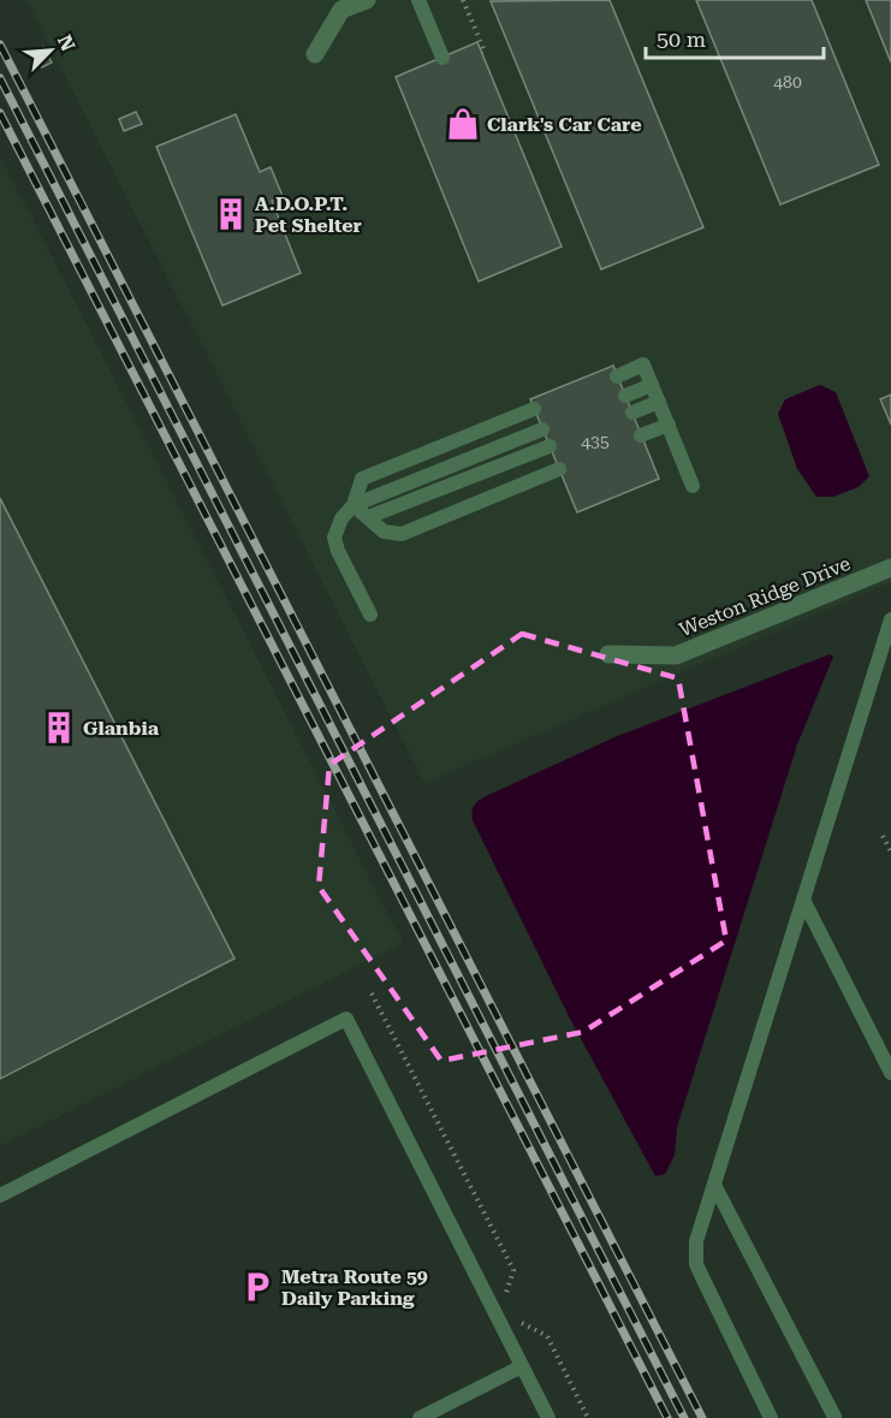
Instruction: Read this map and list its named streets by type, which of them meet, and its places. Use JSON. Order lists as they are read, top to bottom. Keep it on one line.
{"streets":{"street":["Weston Ridge Drive"]},"places":{"shop":["Clark's Car Care"],"building":["A.D.O.P.T. Pet Shelter","Glanbia"],"parking":["Metra Route 59 Daily Parking"]},"house_numbers":["480","435"],"scale_bar":"50 m","north":"top right"}
